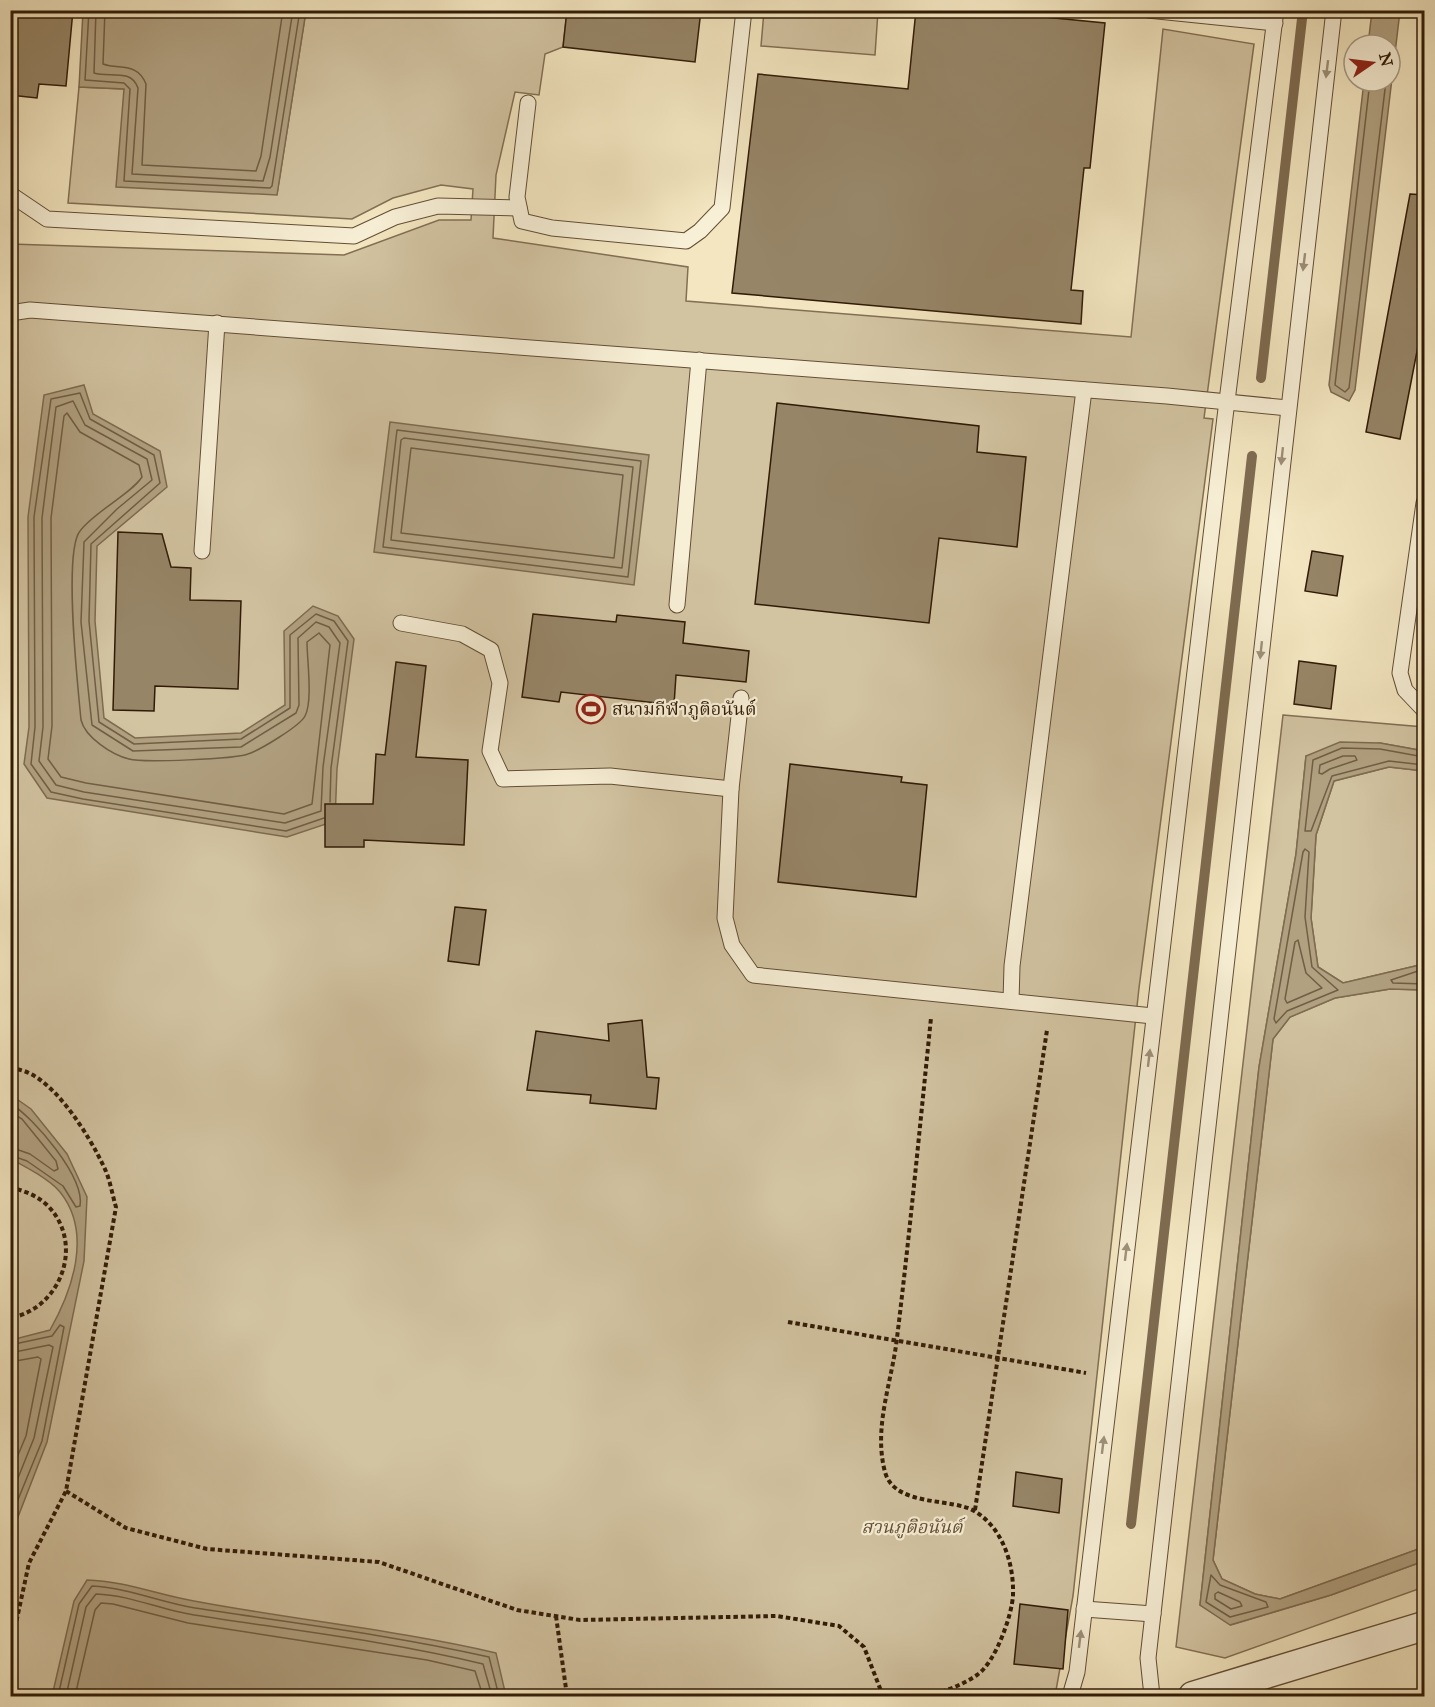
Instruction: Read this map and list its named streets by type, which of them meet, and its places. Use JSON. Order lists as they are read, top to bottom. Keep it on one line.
{"parks":["สวนภูติอนันต์"],"places":{"sports":["สนามกีฬาภูติอนันต์"]},"north":"right"}
